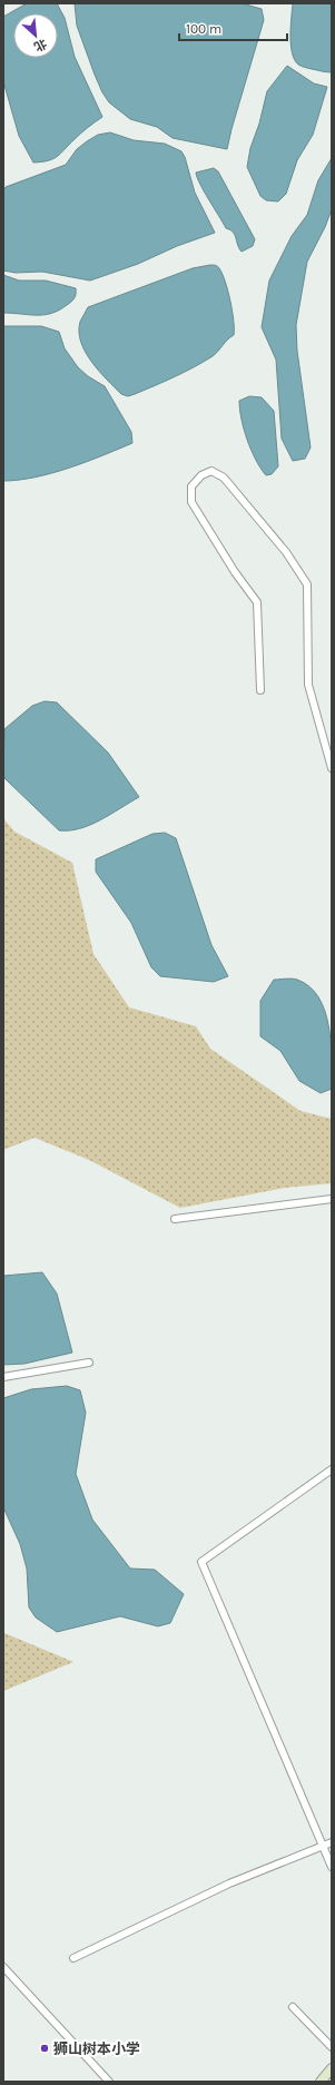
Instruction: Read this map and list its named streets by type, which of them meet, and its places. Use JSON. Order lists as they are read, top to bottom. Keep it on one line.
{"places":["狮山树本小学"],"scale_bar":"100 m","north":"bottom right"}
